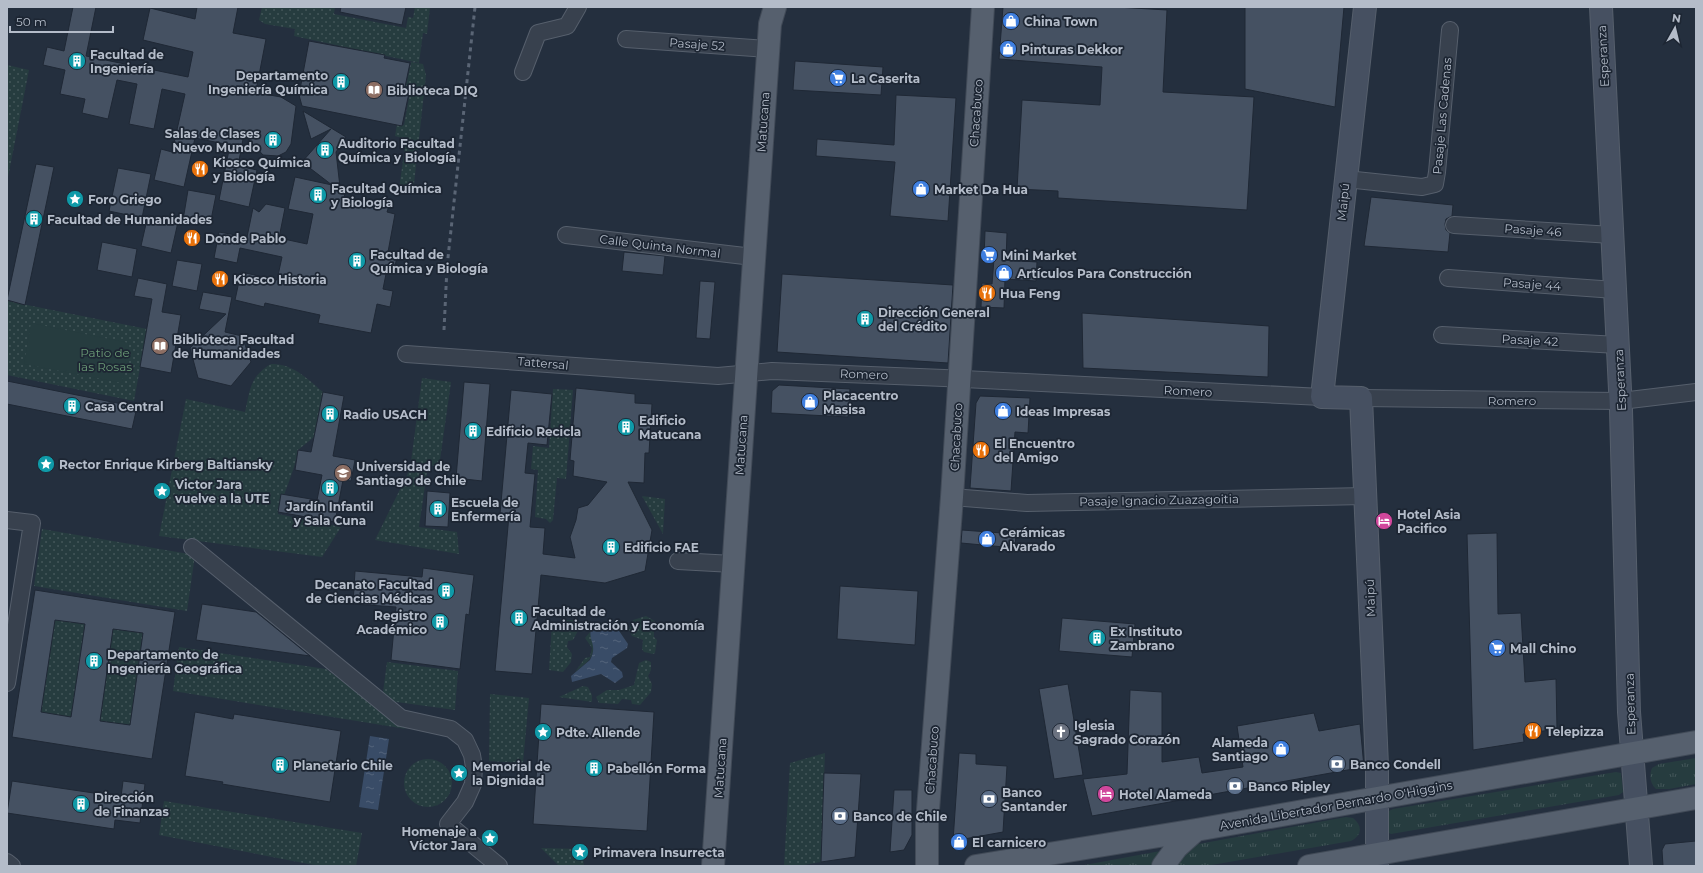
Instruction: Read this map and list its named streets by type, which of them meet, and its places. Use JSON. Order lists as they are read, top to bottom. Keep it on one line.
{"streets":{"main road":["Chacabuco","Matucana","Avenida Libertador Bernardo O'Higgins"],"street":["Pasaje 52","Esperanza","Pasaje Las Cadenas","Maipú","Pasaje 46","Calle Quinta Normal","Pasaje 44","Pasaje 42","Tattersal","Romero","Pasaje Ignacio Zuazagoitia"]},"crossings":[["Pasaje 52","Matucana"],["Esperanza","Pasaje 46"],["Esperanza","Pasaje 44"],["Esperanza","Pasaje 42"],["Esperanza","Romero"],["Esperanza","Avenida Libertador Bernardo O'Higgins"],["Chacabuco","Romero"],["Chacabuco","Pasaje Ignacio Zuazagoitia"],["Pasaje Las Cadenas","Maipú"],["Matucana","Calle Quinta Normal"],["Matucana","Romero"],["Maipú","Romero"],["Maipú","Pasaje Ignacio Zuazagoitia"],["Maipú","Avenida Libertador Bernardo O'Higgins"],["Tattersal","Romero"]],"parks":["Patio de las Rosas"],"places":{"shop":["China Town","Pinturas Dekkor","Market Da Hua","Artículos Para Construcción","Placacentro Masisa","Ideas Impresas","Cerámicas Alvarado","Alameda Santiago","El carnicero"],"building":["Facultad de Ingeniería","Departamento Ingeniería Química","Salas de Clases Nuevo Mundo","Auditorio Facultad Química y Biología","Facultad Química y Biología","Facultad de Humanidades","Facultad de Química y Biología","Dirección General del Crédito","Casa Central","Radio USACH","Edificio Matucana","Edificio Recicla","Jardín Infantil y Sala Cuna","Escuela de Enfermería","Edificio FAE","Decanato Facultad de Ciencias Médicas","Facultad de Administración y Economía","Registro Académico","Ex Instituto Zambrano","Departamento de Ingeniería Geográfica","Planetario Chile","Pabellón Forma","Dirección de Finanzas"],"supermarket":["La Caserita","Mini Market","Mall Chino"],"library":["Biblioteca DIQ","Biblioteca Facultad de Humanidades"],"restaurant":["Kiosco Química y Biología","Donde Pablo","Kiosco Historia","Hua Feng","El Encuentro del Amigo","Telepizza"],"place":["Foro Griego","Rector Enrique Kirberg Baltiansky","Victor Jara vuelve a la UTE","Pdte. Allende","Memorial de la Dignidad","Homenaje a Víctor Jara","Primavera Insurrecta"],"school or university":["Universidad de Santiago de Chile"],"hotel":["Hotel Asia Pacifico","Hotel Alameda"],"church":["Iglesia Sagrado Corazón"],"bank":["Banco Condell","Banco Ripley","Banco Santander","Banco de Chile"]},"scale_bar":"50 m","north":"top"}
